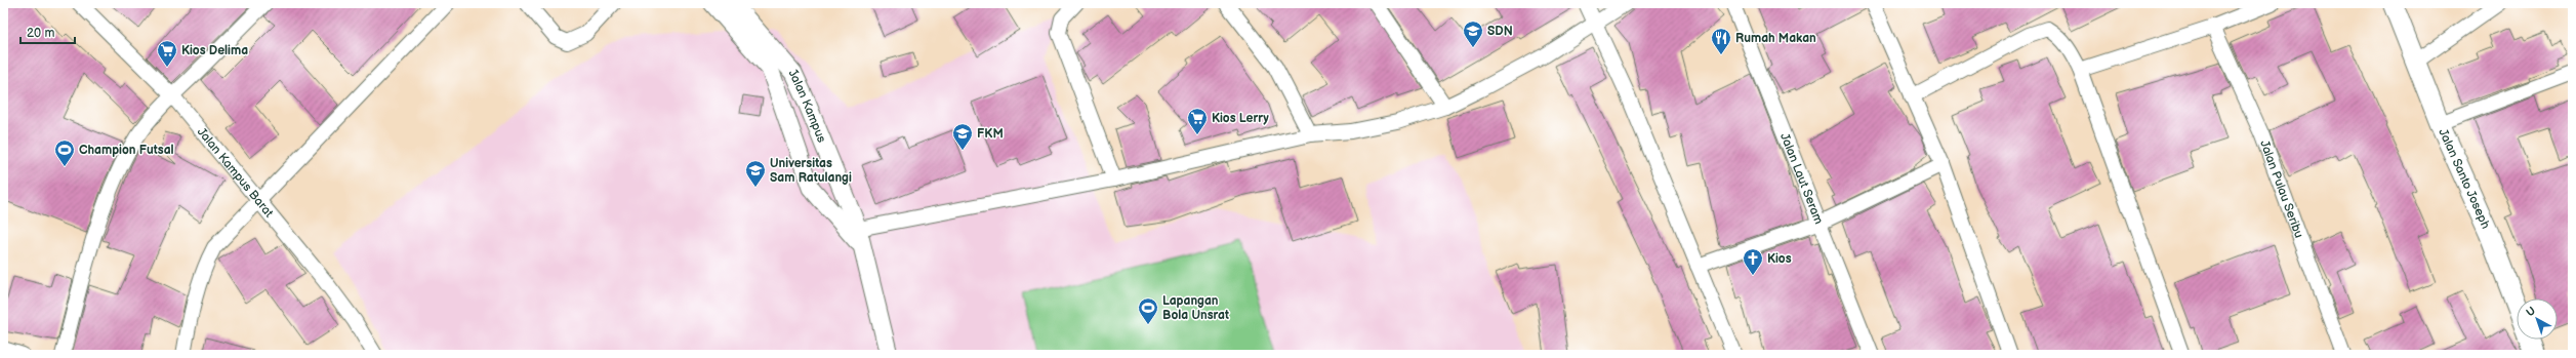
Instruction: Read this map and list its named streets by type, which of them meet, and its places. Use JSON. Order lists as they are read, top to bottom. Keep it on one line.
{"streets":{"main road":["Jalan Santo Joseph"],"street":["Jalan Kampus","Jalan Kampus Barat","Jalan Laut Seram","Jalan Pulau Seribu"]},"places":{"school or university":["SDN","FKM","Universitas Sam Ratulangi"],"restaurant":["Rumah Makan"],"supermarket":["Kios Delima","Kios Lerry"],"sports":["Champion Futsal","Lapangan Bola Unsrat"],"church":["Kios"]},"scale_bar":"20 m","north":"top left"}
